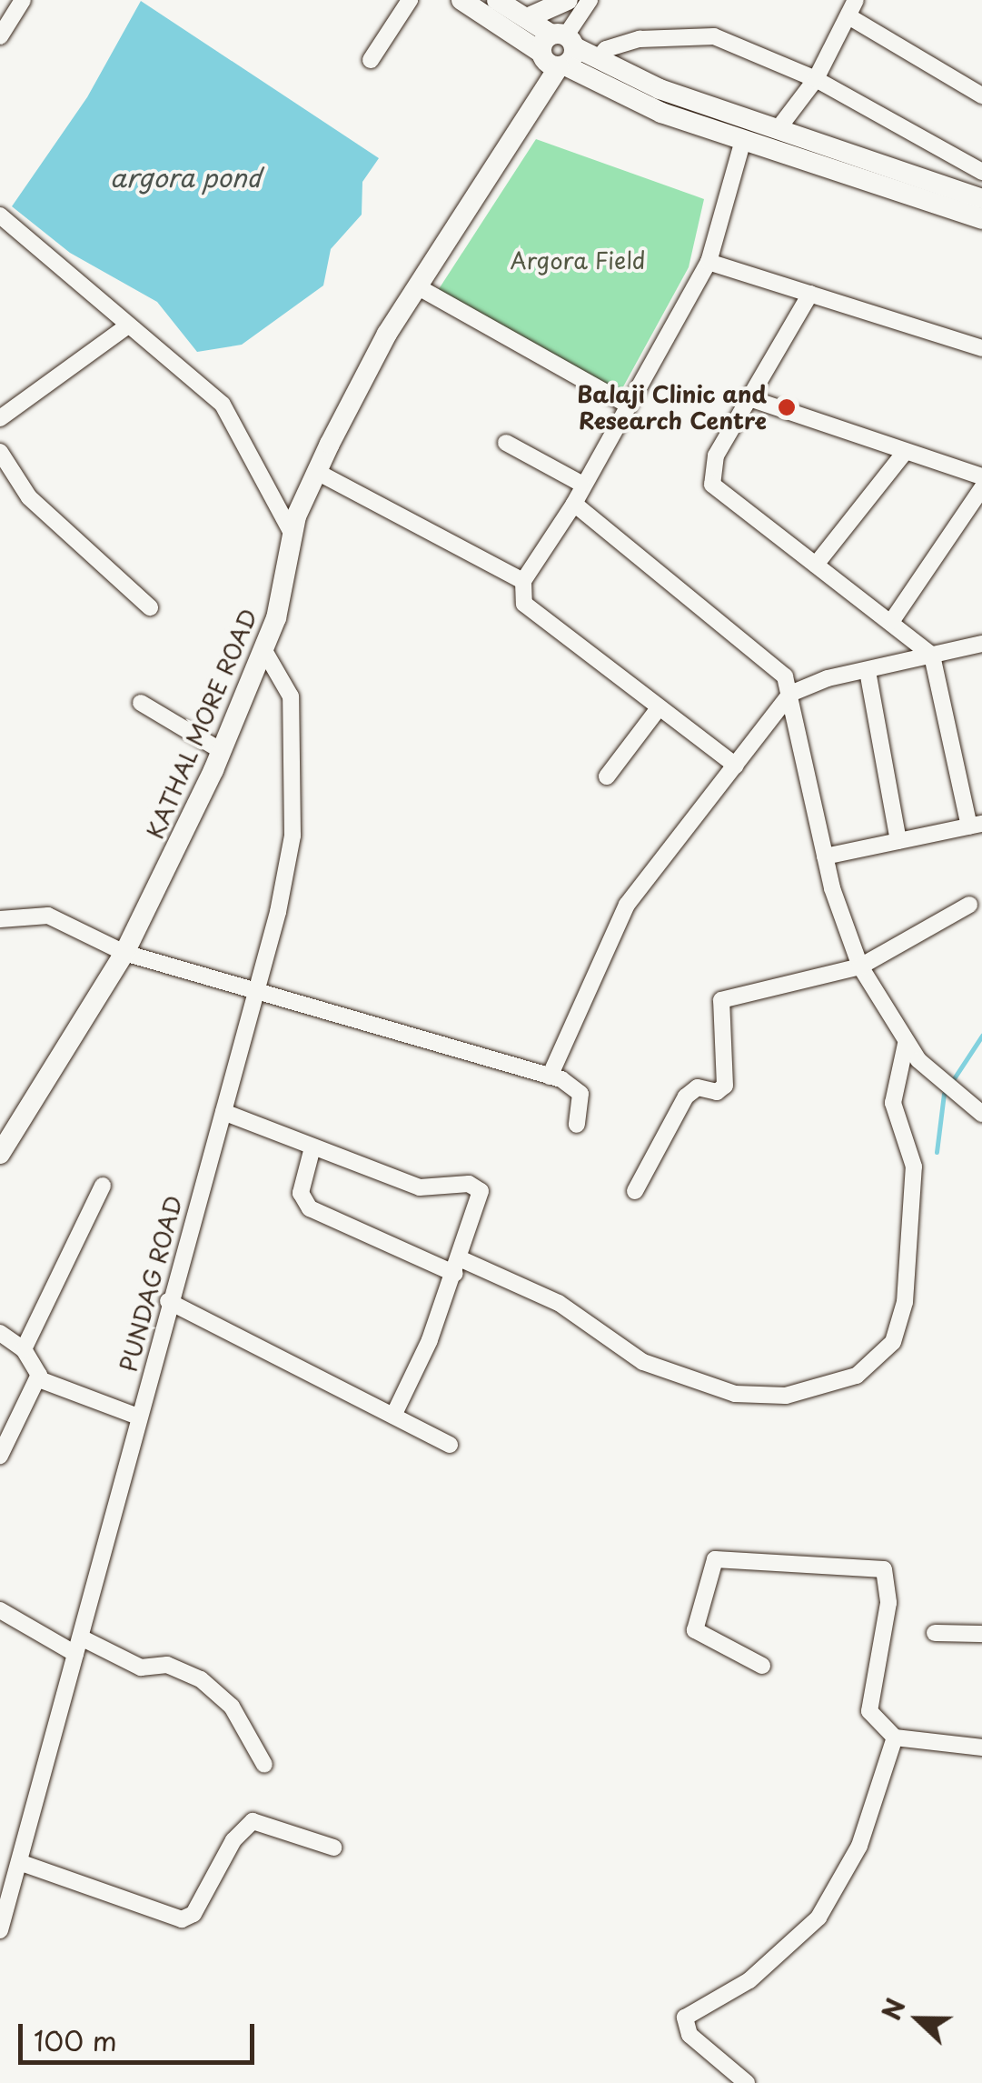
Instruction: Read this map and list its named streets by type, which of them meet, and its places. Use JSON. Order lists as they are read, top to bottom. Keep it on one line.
{"streets":{"main road":["KATHAL MORE ROAD"],"street":["PUNDAG ROAD"]},"crossings":[["KATHAL MORE ROAD","PUNDAG ROAD"]],"water":["argora pond"],"parks":["Argora Field"],"places":["Balaji Clinic and Research Centre"],"scale_bar":"100 m","north":"left"}
